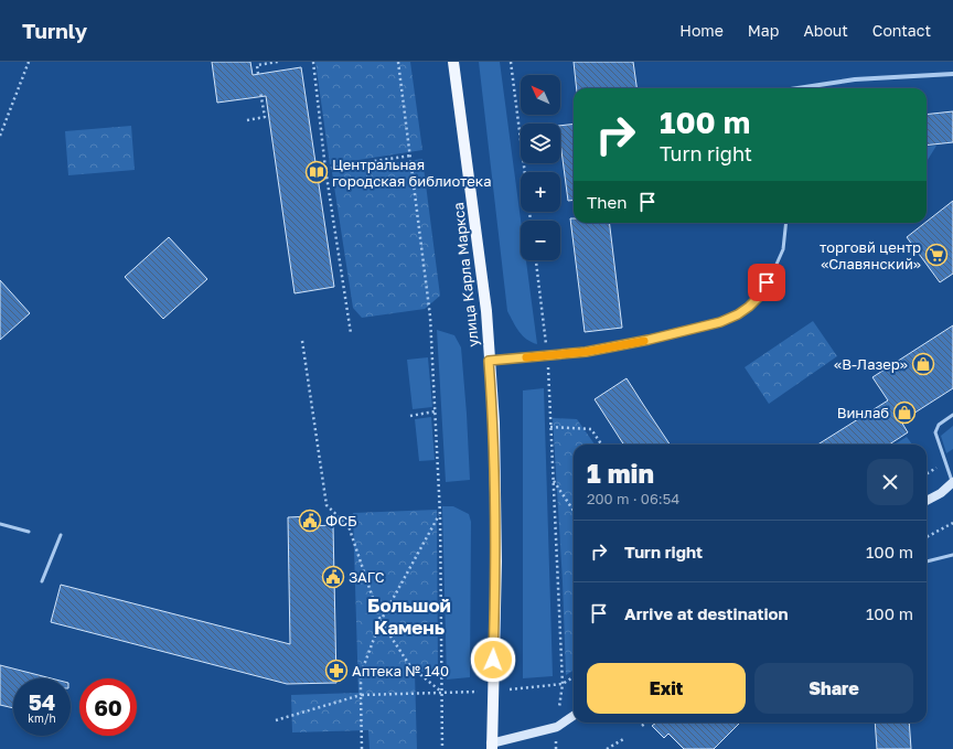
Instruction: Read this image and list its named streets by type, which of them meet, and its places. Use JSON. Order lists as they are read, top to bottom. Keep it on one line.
{"streets":{"main road":["улица Карла Маркса"]},"districts":["Большой Камень"],"places":{"library":["Центральная городская библиотека"],"supermarket":["торговй центр «Славянский»"],"shop":["«В-Лазер»","Винлаб"],"public building":["ФСБ","ЗАГС"],"pharmacy":["Аптека № 140"]},"north":"top left","page":{"header":"Turnly","nav":["Home","Map","About","Contact"],"map_buttons":["+","−"],"turn":["100 m","Turn right"],"then":"Then","heading":["1 min","200 m · 06:54"],"list":[{"name":"Turn right","value":"100 m"},{"name":"Arrive at destination","value":"100 m"}],"buttons":["Exit","Share"],"speed":"54 km/h","limit":"60"}}
